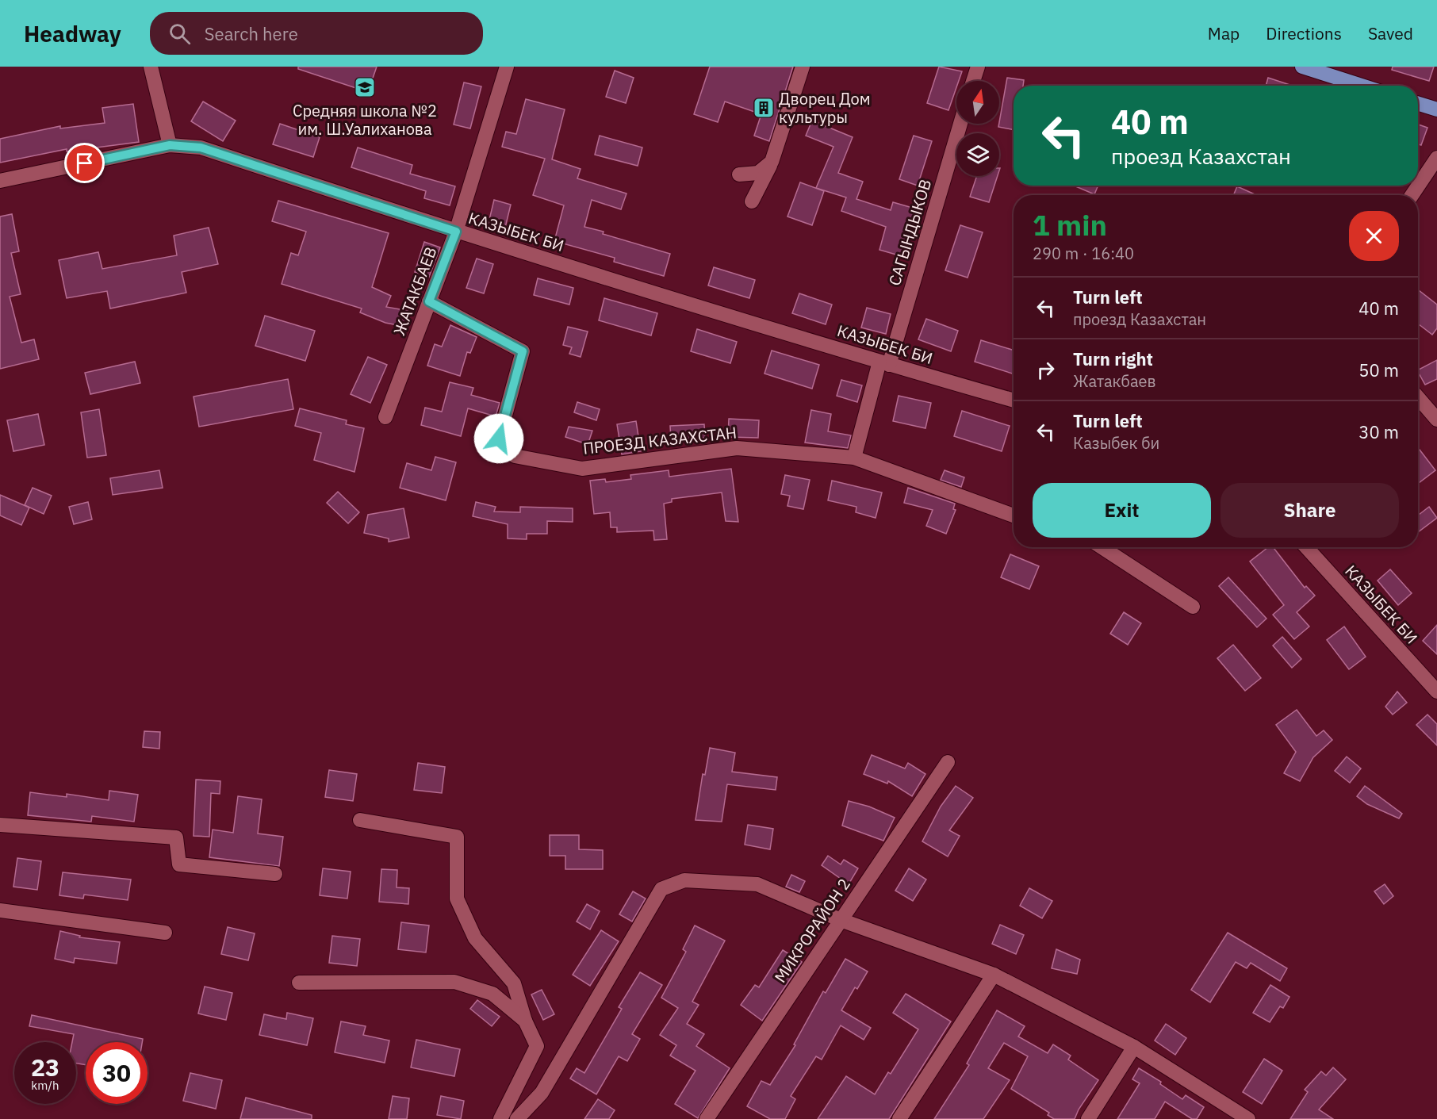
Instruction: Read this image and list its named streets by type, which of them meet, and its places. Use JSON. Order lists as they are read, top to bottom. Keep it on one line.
{"streets":{"street":["КАЗЫБЕК БИ","САГЫНДЫКОВ","ЖАТАКБАЕВ","ПРОЕЗД КАЗАХСТАН","МИКРОРАЙОН 2"]},"crossings":[["КАЗЫБЕК БИ","САГЫНДЫКОВ"],["КАЗЫБЕК БИ","ЖАТАКБАЕВ"],["САГЫНДЫКОВ","ПРОЕЗД КАЗАХСТАН"],["ЖАТАКБАЕВ","ПРОЕЗД КАЗАХСТАН"]],"places":{"school or university":["Средняя школа №2 им. Ш.Уалиханова"],"building":["Дворец Дом культуры"]},"north":"top","page":{"header":"Headway","search":"Search here","nav":["Map","Directions","Saved"],"turn":["40 m","проезд Казахстан"],"heading":["1 min","290 m · 16:40"],"list":[{"name":"Turn left","note":"проезд Казахстан","value":"40 m"},{"name":"Turn right","note":"Жатакбаев","value":"50 m"},{"name":"Turn left","note":"Казыбек би","value":"30 m"}],"buttons":["Exit","Share"],"speed":"23 km/h","limit":"30"}}
